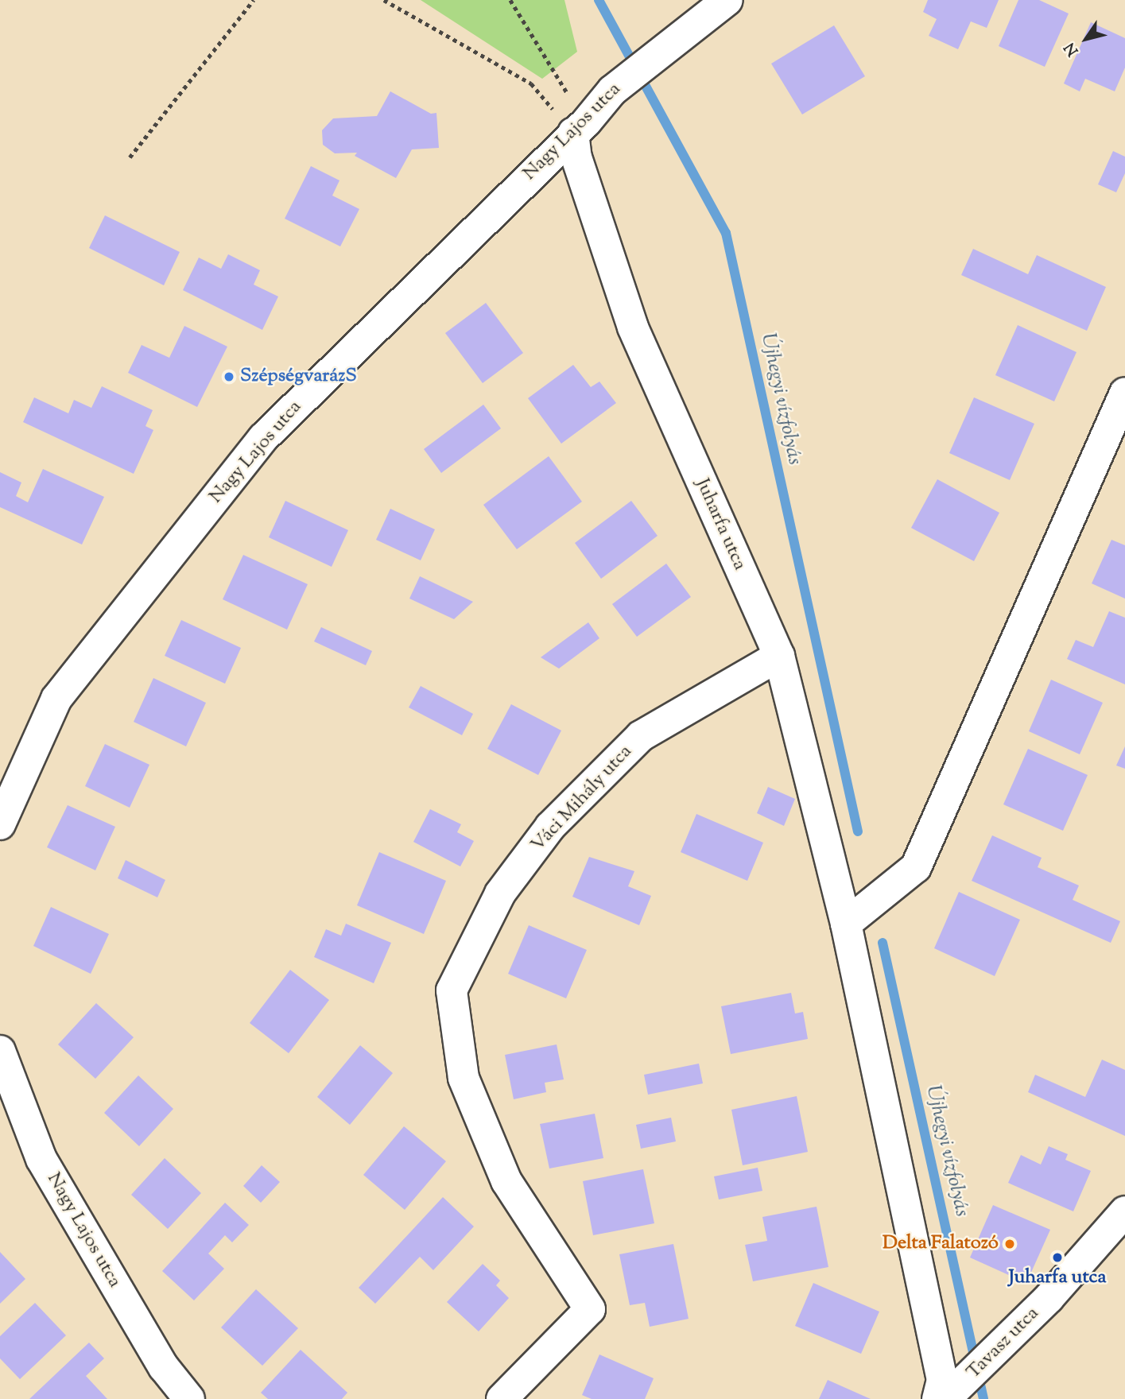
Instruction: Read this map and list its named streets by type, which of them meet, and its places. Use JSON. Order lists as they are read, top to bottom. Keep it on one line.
{"streets":{"street":["Nagy Lajos utca","Juharfa utca","Váci Mihály utca","Tavasz utca"]},"crossings":[["Nagy Lajos utca","Juharfa utca"],["Juharfa utca","Váci Mihály utca"]],"water":["Újhegyi vízfolyás"],"places":["SzépségvarázS","Delta Falatozó","Juharfa utca"],"north":"bottom left"}
